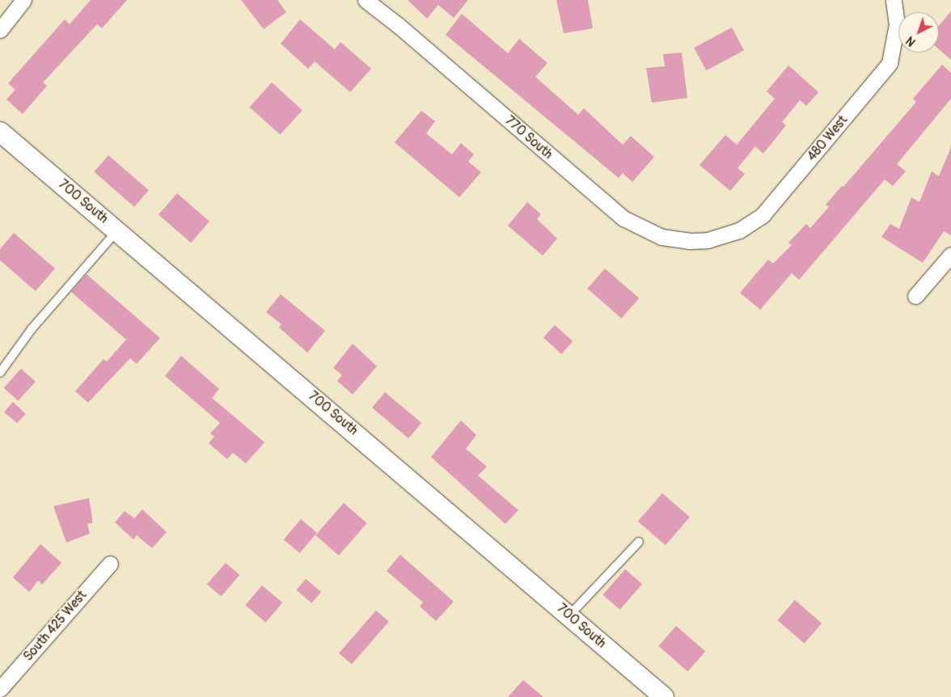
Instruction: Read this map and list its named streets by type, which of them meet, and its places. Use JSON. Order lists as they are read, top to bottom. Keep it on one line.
{"streets":{"street":["770 South","480 West","700 South","South 425 West"]},"crossings":[["770 South","480 West"]],"north":"bottom left"}
